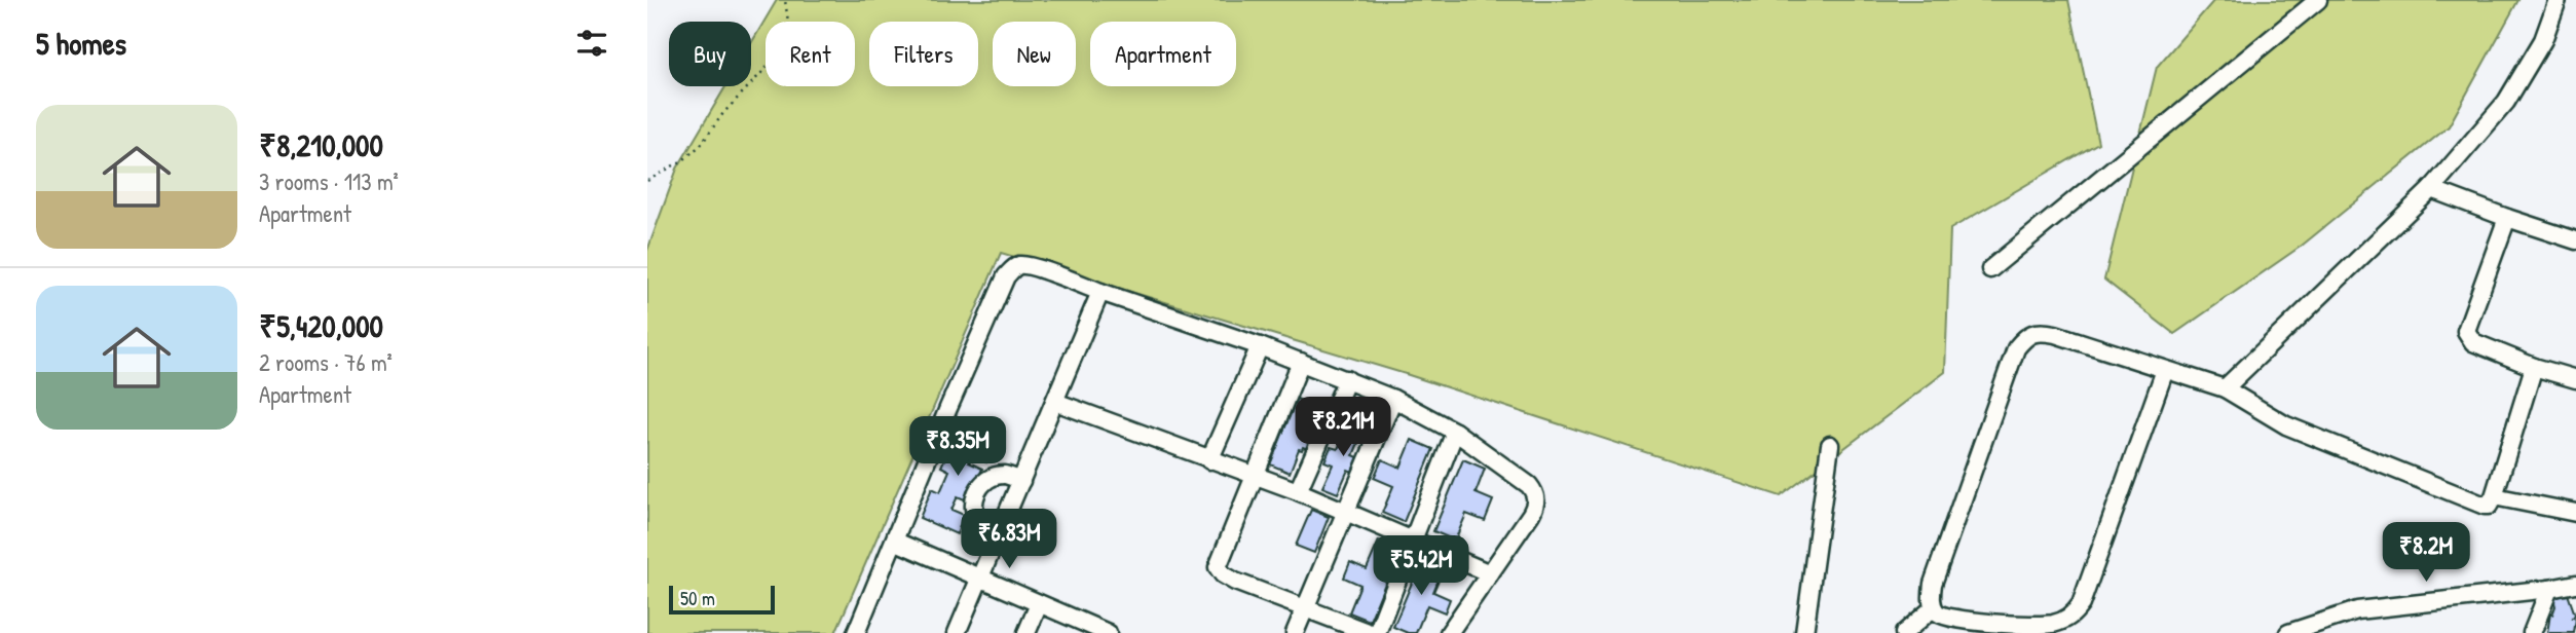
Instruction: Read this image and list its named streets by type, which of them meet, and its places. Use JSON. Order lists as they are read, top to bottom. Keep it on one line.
{"scale_bar":"50 m","page":{"heading":"5 homes","chip":["Buy","Rent","Filters","New","Apartment"],"list":[{"name":"₹8,210,000","note":"3 rooms · 113 m² · Apartment"},{"name":"₹5,420,000","note":"2 rooms · 76 m² · Apartment"}],"price":["₹8.21M","₹8.35M","₹6.83M","₹8.2M","₹5.42M"],"scale":"50 m"}}
